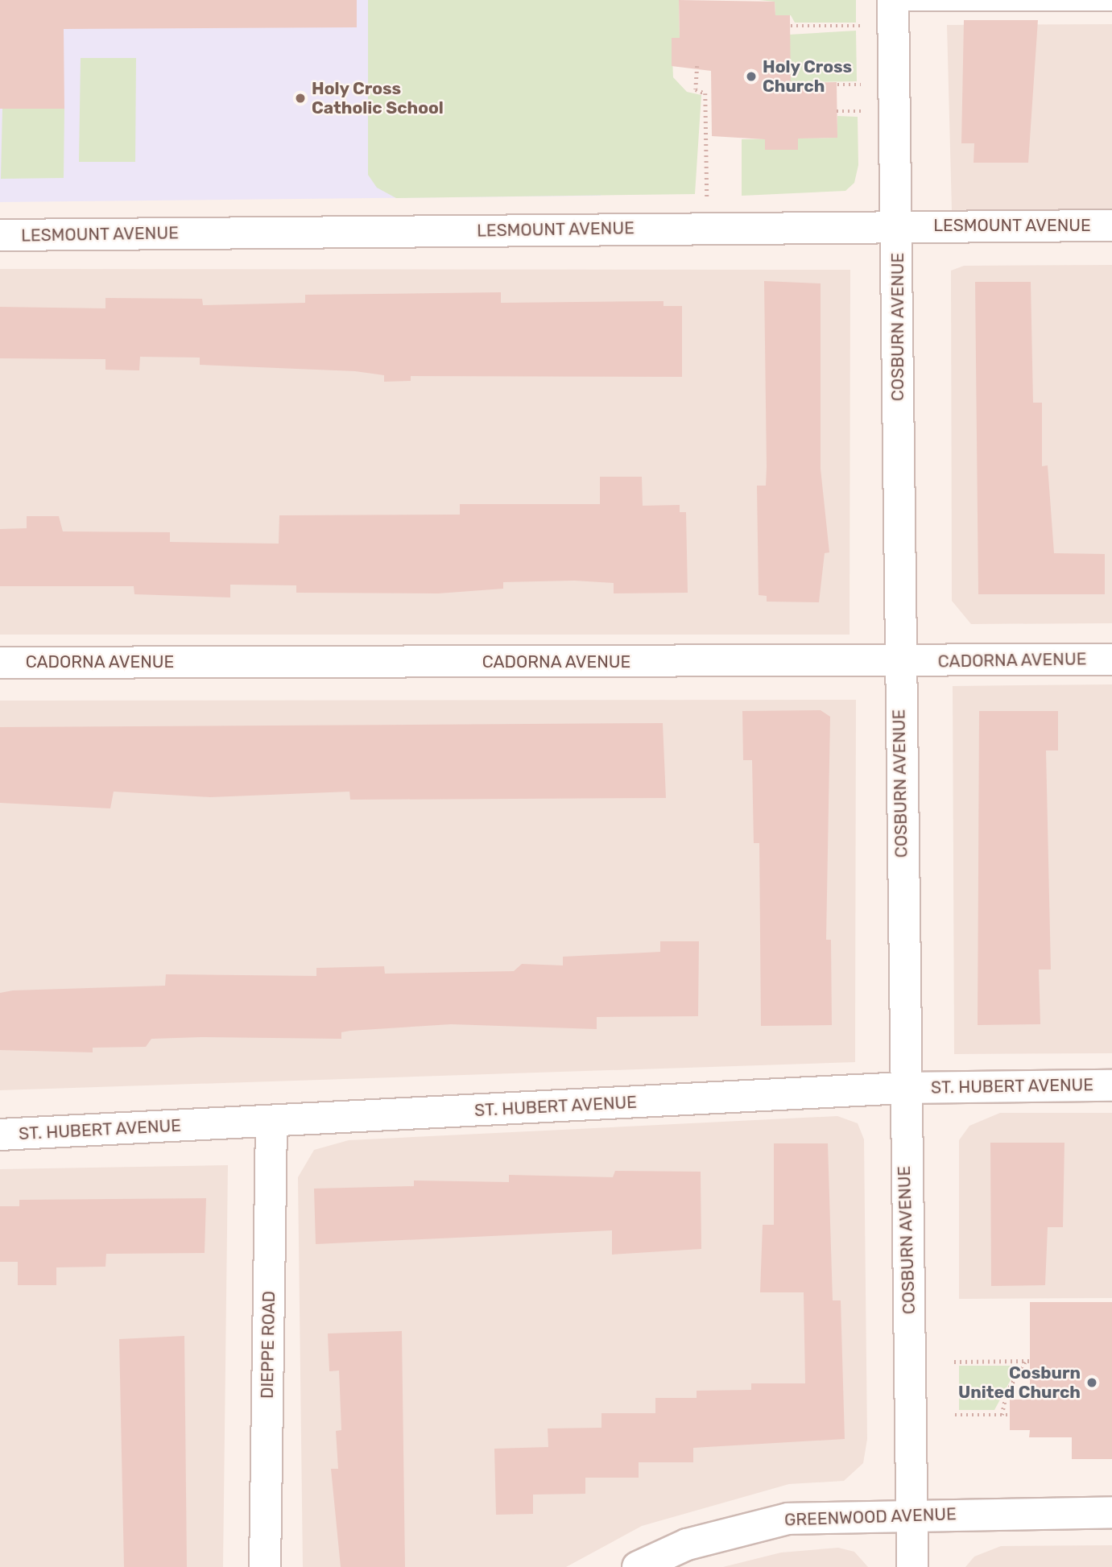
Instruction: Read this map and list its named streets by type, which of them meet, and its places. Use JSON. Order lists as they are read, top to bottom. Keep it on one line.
{"streets":{"street":["LESMOUNT AVENUE","COSBURN AVENUE","CADORNA AVENUE","ST. HUBERT AVENUE","DIEPPE ROAD","GREENWOOD AVENUE"]},"crossings":[["LESMOUNT AVENUE","COSBURN AVENUE"],["COSBURN AVENUE","CADORNA AVENUE"],["COSBURN AVENUE","ST. HUBERT AVENUE"],["COSBURN AVENUE","GREENWOOD AVENUE"],["ST. HUBERT AVENUE","DIEPPE ROAD"]],"places":["Holy Cross Church","Holy Cross Catholic School","Cosburn United Church"]}
